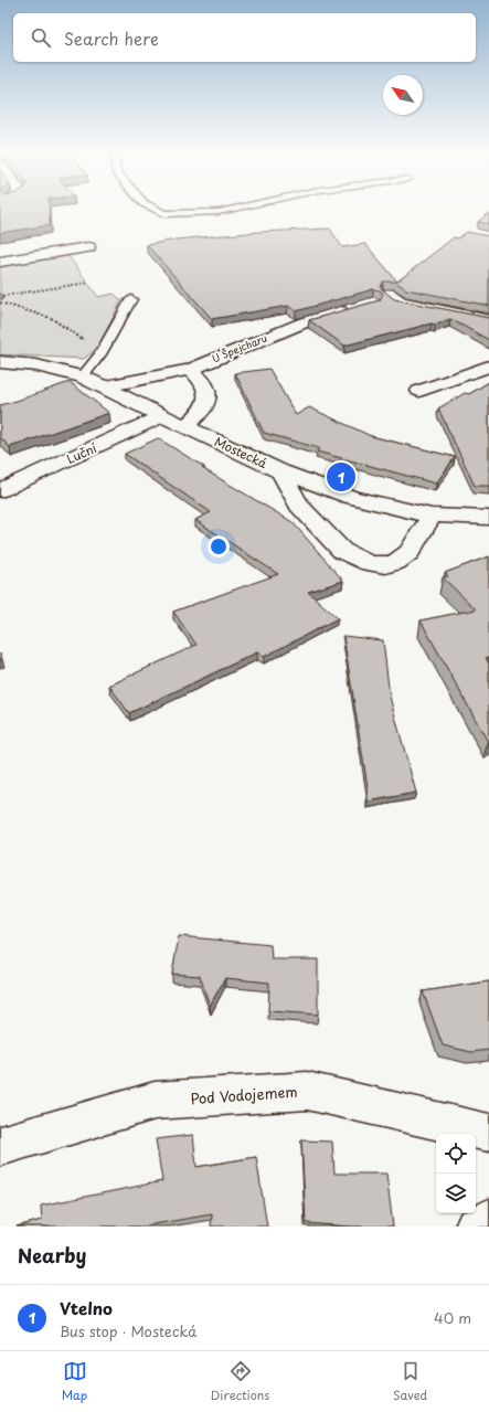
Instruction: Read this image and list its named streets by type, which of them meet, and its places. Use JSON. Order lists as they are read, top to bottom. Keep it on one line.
{"streets":{"street":["U Špejcharu","Mostecká","Luční","Pod Vodojemem"]},"crossings":[["U Špejcharu","Mostecká"],["Mostecká","Luční"]],"north":"top left","page":{"search":"Search here","pins":"1","heading":"Nearby","list":[{"mark":"1","name":"Vtelno","note":"Bus stop · Mostecká","value":"40 m"}],"nav":["Map","Directions","Saved"]}}
